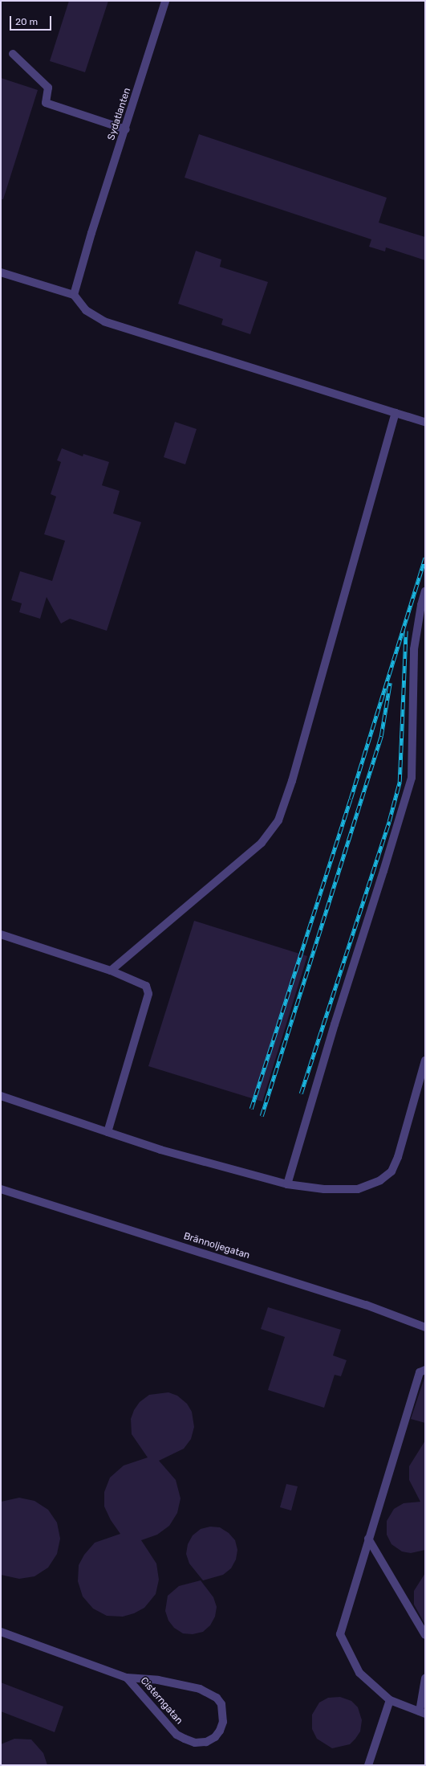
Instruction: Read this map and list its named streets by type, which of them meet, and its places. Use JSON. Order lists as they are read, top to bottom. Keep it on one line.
{"streets":{"street":["Sydatlanten","Brännoljegatan","Cisterngatan"]},"scale_bar":"20 m"}
